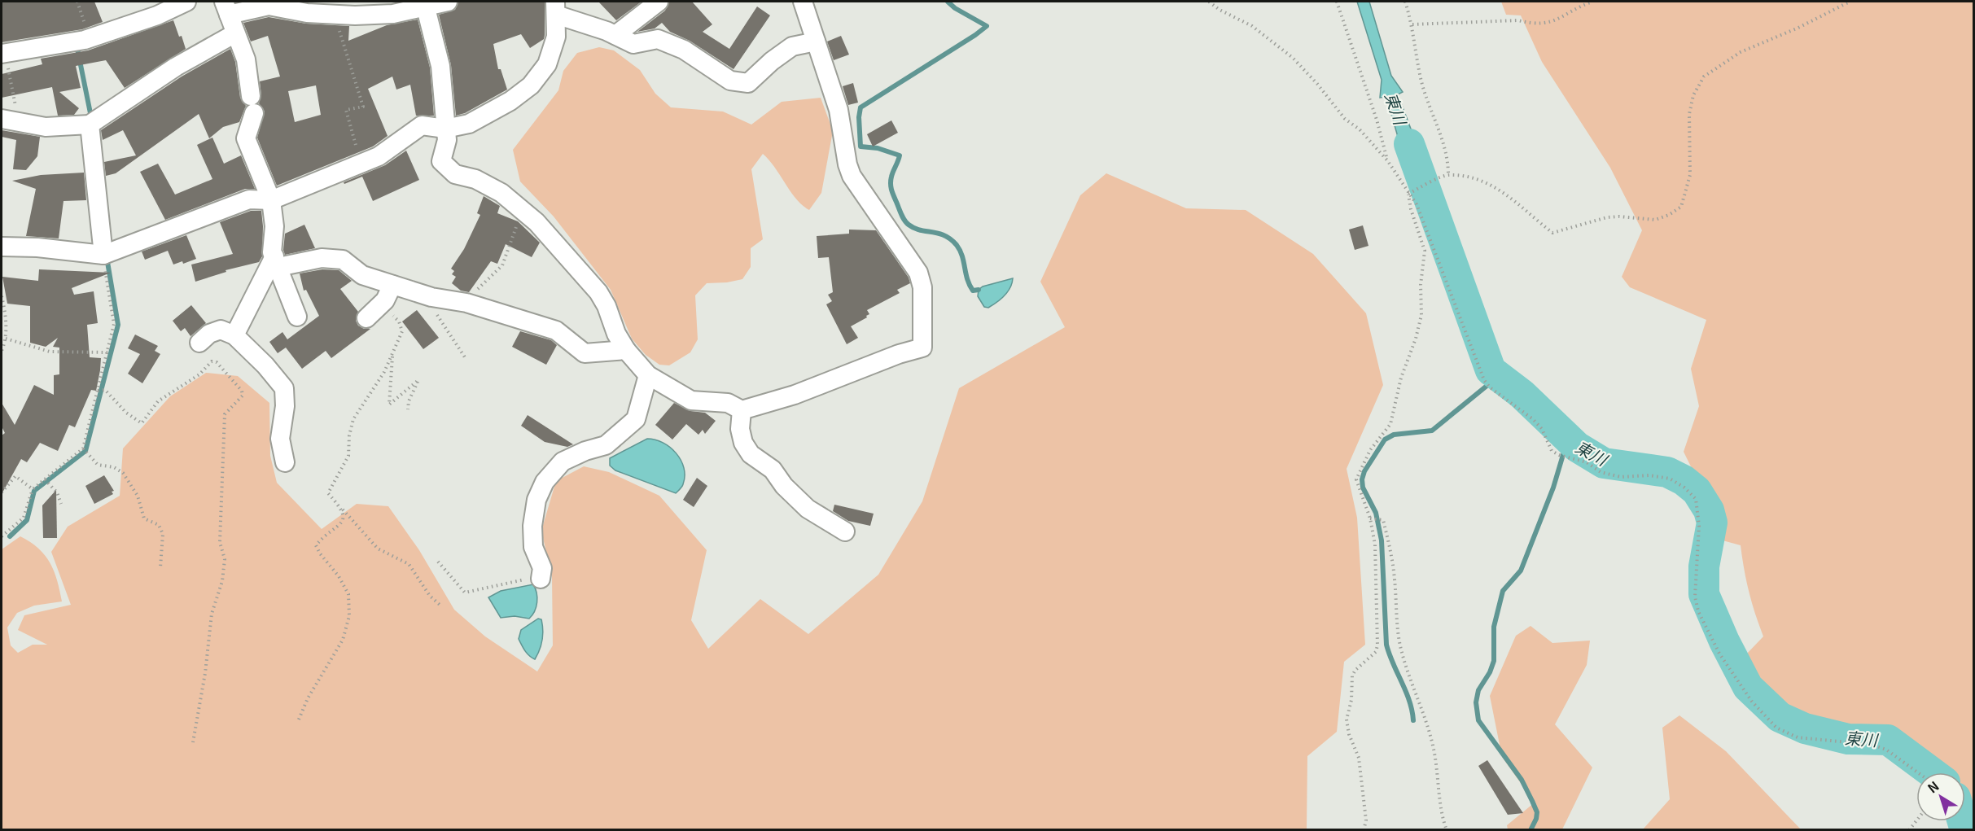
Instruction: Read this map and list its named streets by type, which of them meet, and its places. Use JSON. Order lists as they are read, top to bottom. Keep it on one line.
{"water":["東川"],"north":"top left"}
